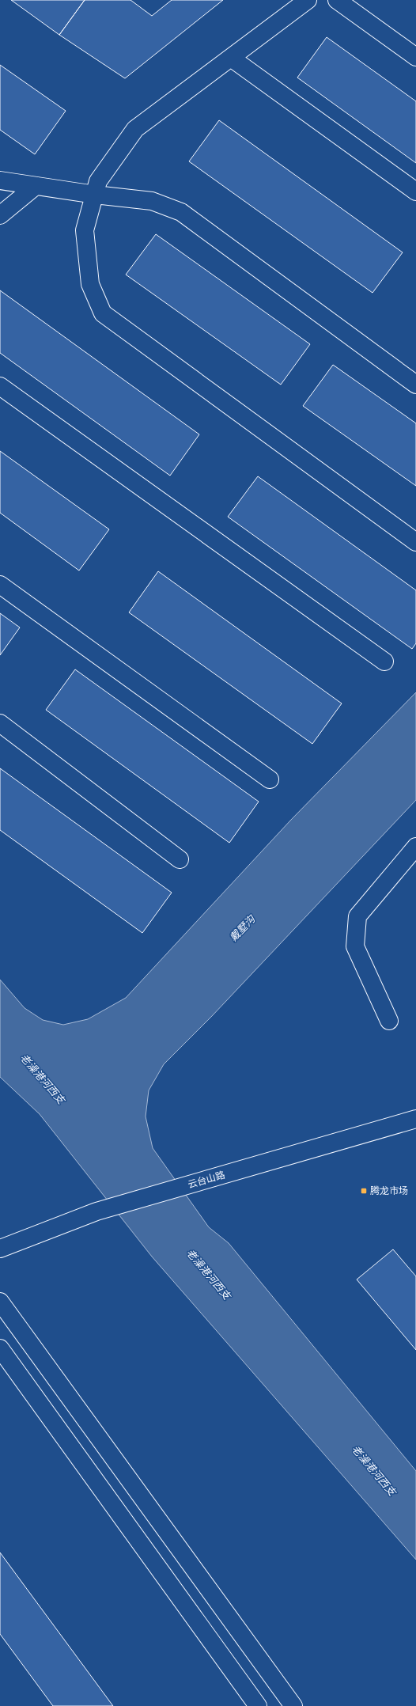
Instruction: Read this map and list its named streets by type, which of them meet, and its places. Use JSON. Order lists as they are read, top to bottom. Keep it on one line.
{"streets":{"street":["云台山路"]},"water":["戴墅沟","老澡港河西支"],"places":{"transit":["腾龙市场"]}}
